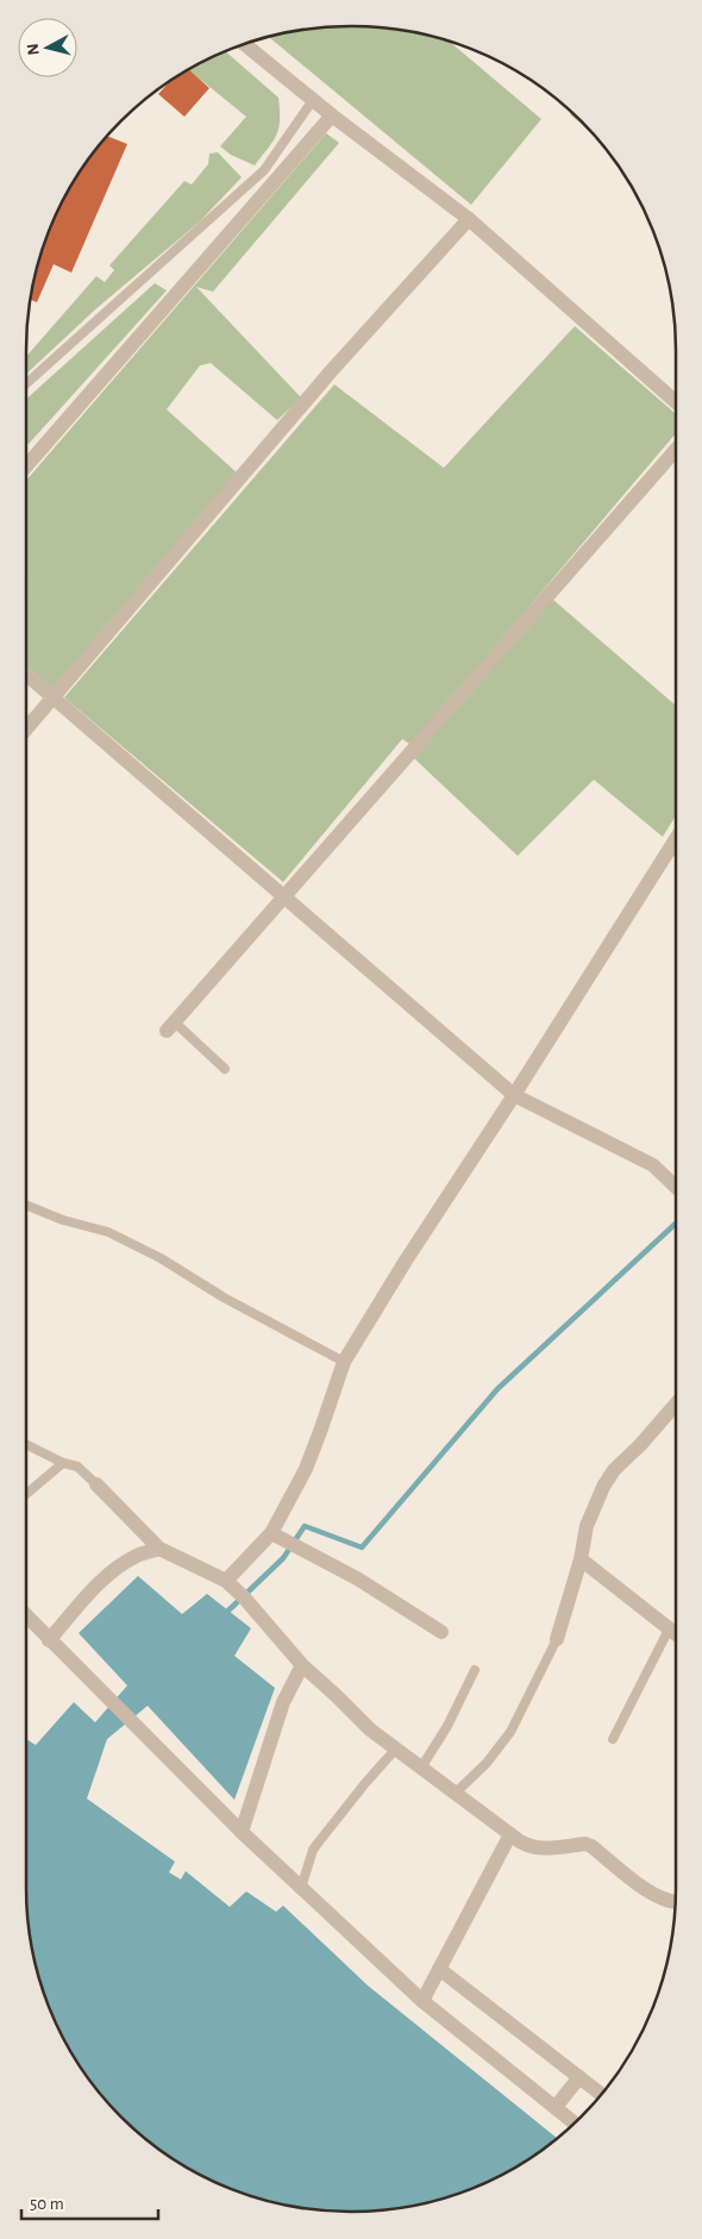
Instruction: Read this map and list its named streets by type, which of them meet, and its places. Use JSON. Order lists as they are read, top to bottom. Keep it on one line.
{"scale_bar":"50 m","north":"left"}
